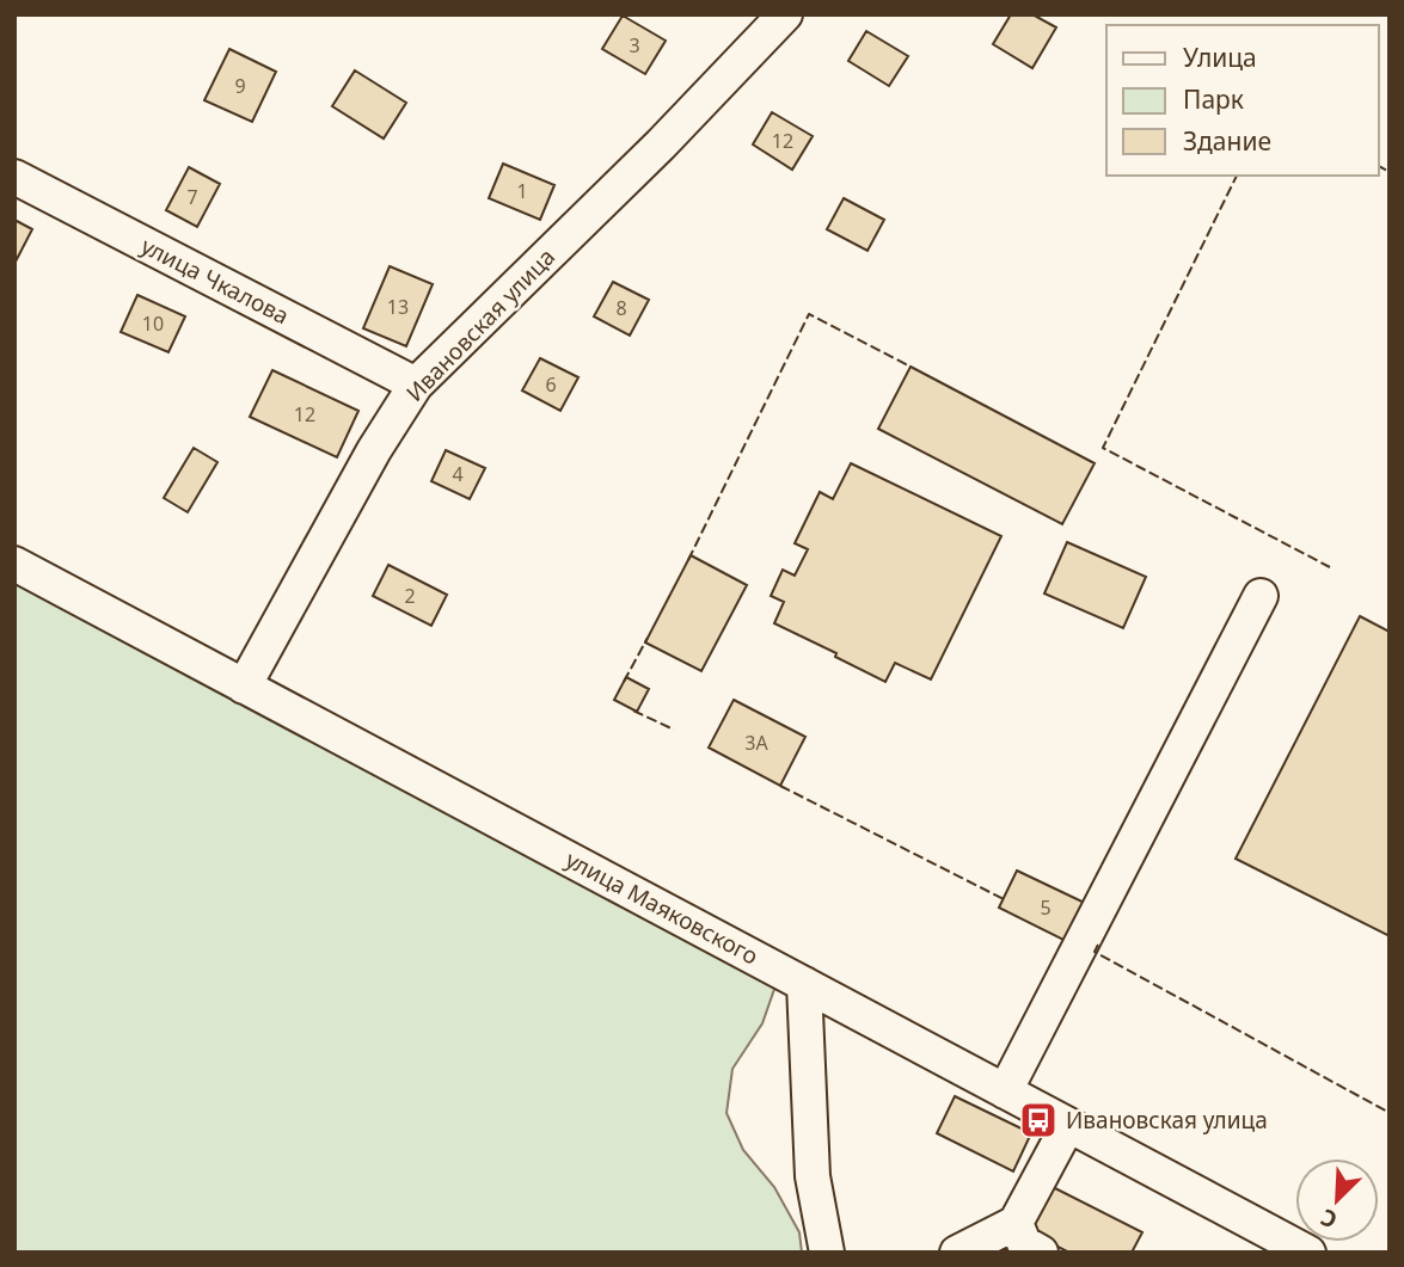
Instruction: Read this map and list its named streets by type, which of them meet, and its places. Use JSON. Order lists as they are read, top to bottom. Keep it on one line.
{"streets":{"street":["улица Чкалова","Ивановская улица","улица Маяковского"]},"crossings":[["улица Чкалова","Ивановская улица"],["Ивановская улица","улица Маяковского"]],"places":{"bus stop":["Ивановская улица"]},"house_numbers":["3","9","12","1","7","13","8","10","6","12","4","2","3А","5"],"legend":["Улица","Парк","Здание"],"north":"bottom left"}
